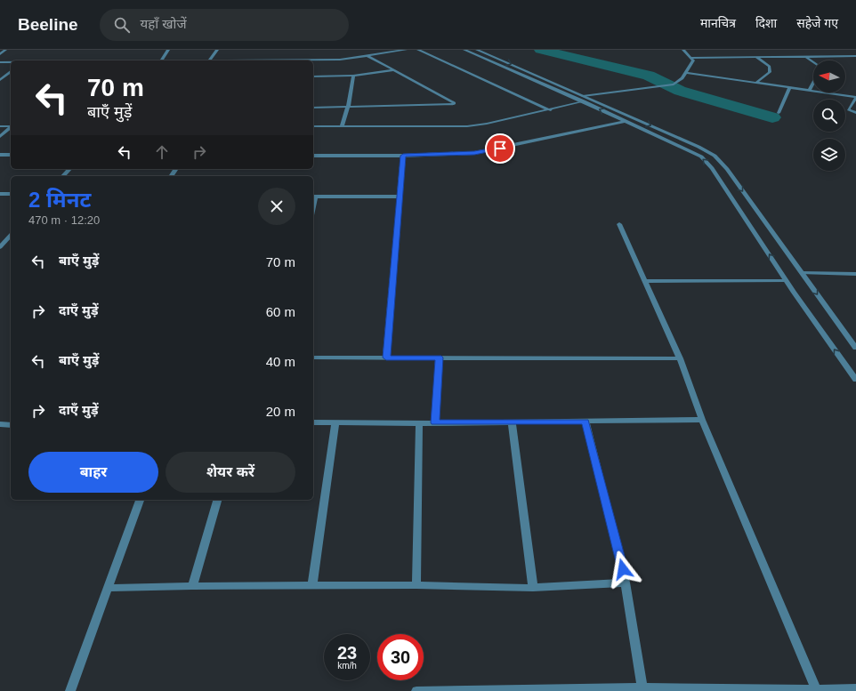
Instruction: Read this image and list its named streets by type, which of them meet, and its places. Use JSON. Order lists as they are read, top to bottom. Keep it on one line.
{"north":"left","page":{"header":"Beeline","search":"यहाँ खोजें","nav":["मानचित्र","दिशा","सहेजे गए"],"turn":["70 m","बाएँ मुड़ें"],"heading":["2 मिनट","470 m · 12:20"],"list":[{"name":"बाएँ मुड़ें","value":"70 m"},{"name":"दाएँ मुड़ें","value":"60 m"},{"name":"बाएँ मुड़ें","value":"40 m"},{"name":"दाएँ मुड़ें","value":"20 m"}],"buttons":["बाहर","शेयर करें"],"speed":"23 km/h","limit":"30"}}
